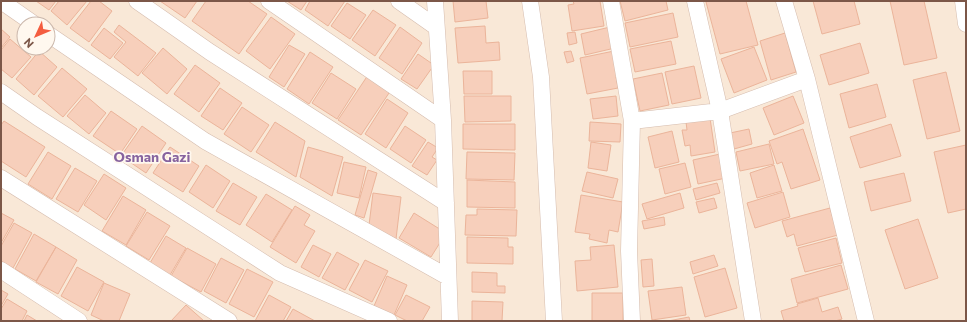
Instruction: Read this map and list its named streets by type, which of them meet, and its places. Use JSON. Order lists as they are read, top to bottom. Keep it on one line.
{"districts":["Osman Gazi"],"north":"bottom left"}
